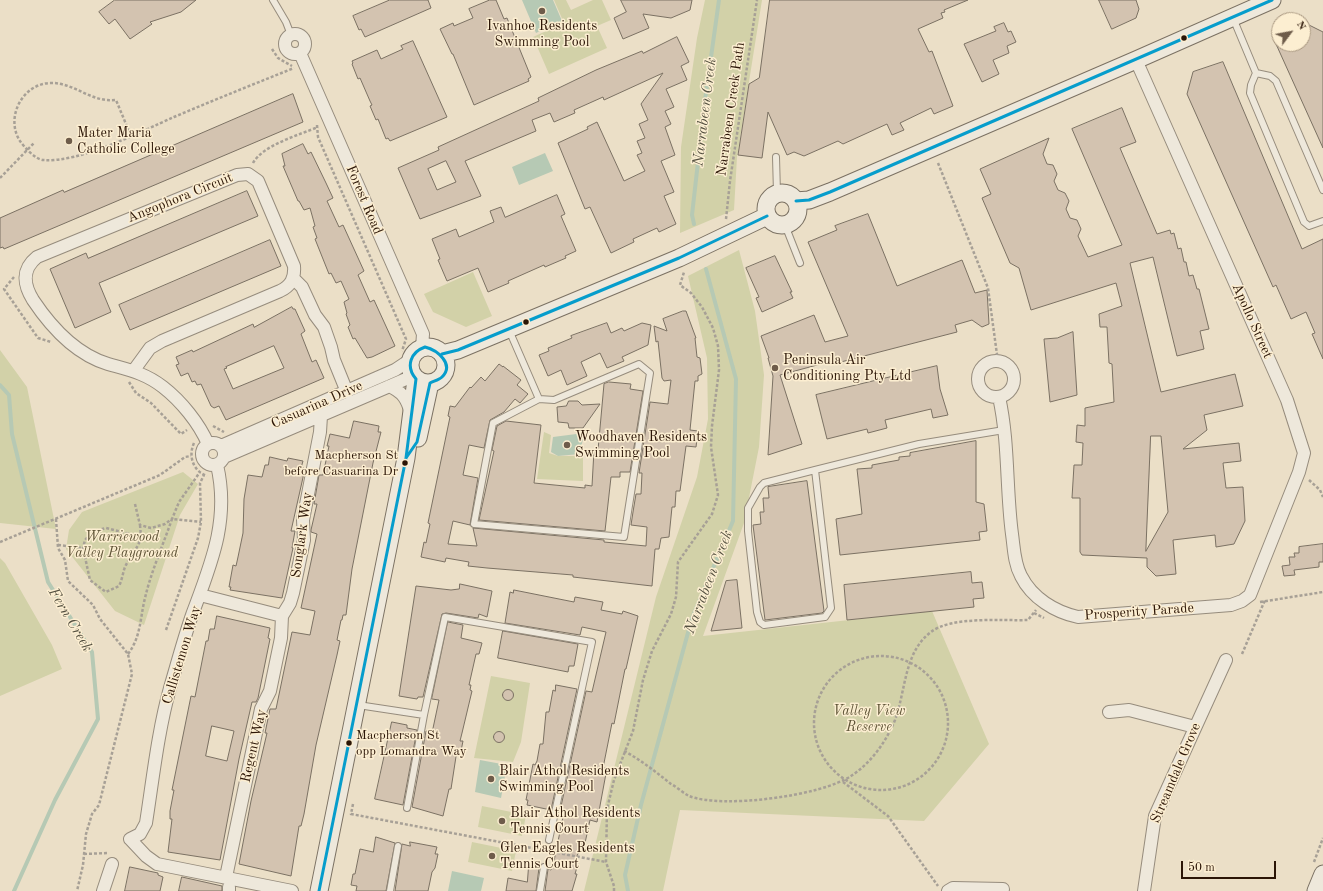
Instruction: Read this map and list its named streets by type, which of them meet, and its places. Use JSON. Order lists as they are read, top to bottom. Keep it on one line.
{"streets":{"street":["Angophora Circuit","Forest Road","Apollo Street","Casuarina Drive","Songlark Way","Prosperity Parade","Callistemon Way","Regent Way","Streamdale Grove"],"path":["Narrabeen Creek Path"]},"crossings":[["Angophora Circuit","Casuarina Drive"],["Angophora Circuit","Callistemon Way"],["Forest Road","Casuarina Drive"],["Apollo Street","Prosperity Parade"],["Casuarina Drive","Songlark Way"],["Casuarina Drive","Callistemon Way"],["Songlark Way","Regent Way"]],"water":["Narrabeen Creek","Fern Creek"],"parks":["Warriewood Valley Playground","Valley View Reserve"],"places":["Ivanhoe Residents Swimming Pool","Mater Maria Catholic College","Peninsula Air Conditioning Pty Ltd","Woodhaven Residents Swimming Pool","Macpherson St before Casuarina Dr","Macpherson St opp Lomandra Way","Blair Athol Residents Swimming Pool","Blair Athol Residents Tennis Court","Glen Eagles Residents Tennis Court"],"scale_bar":"50 m","north":"top right"}
